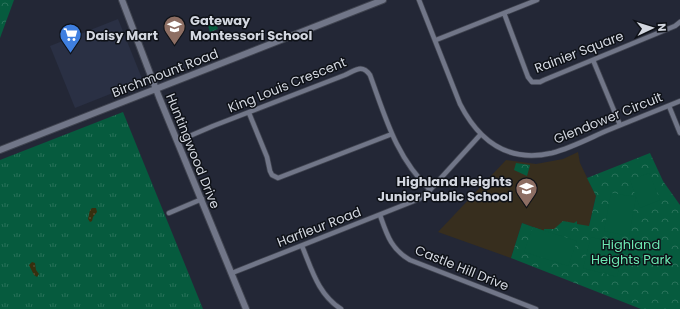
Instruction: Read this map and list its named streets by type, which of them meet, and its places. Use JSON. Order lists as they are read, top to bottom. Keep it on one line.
{"streets":{"main road":["Birchmount Road","Huntingwood Drive"],"street":["Rainier Square","King Louis Crescent","Glendower Circuit","Harfleur Road","Castle Hill Drive"]},"crossings":[["Birchmount Road","Huntingwood Drive"],["King Louis Crescent","Huntingwood Drive"],["King Louis Crescent","Harfleur Road"],["Glendower Circuit","Harfleur Road"],["Huntingwood Drive","Harfleur Road"],["Harfleur Road","Castle Hill Drive"]],"parks":["Highland Heights Park"],"places":{"school or university":["Gateway Montessori School","Highland Heights Junior Public School"],"supermarket":["Daisy Mart"]},"north":"right"}
